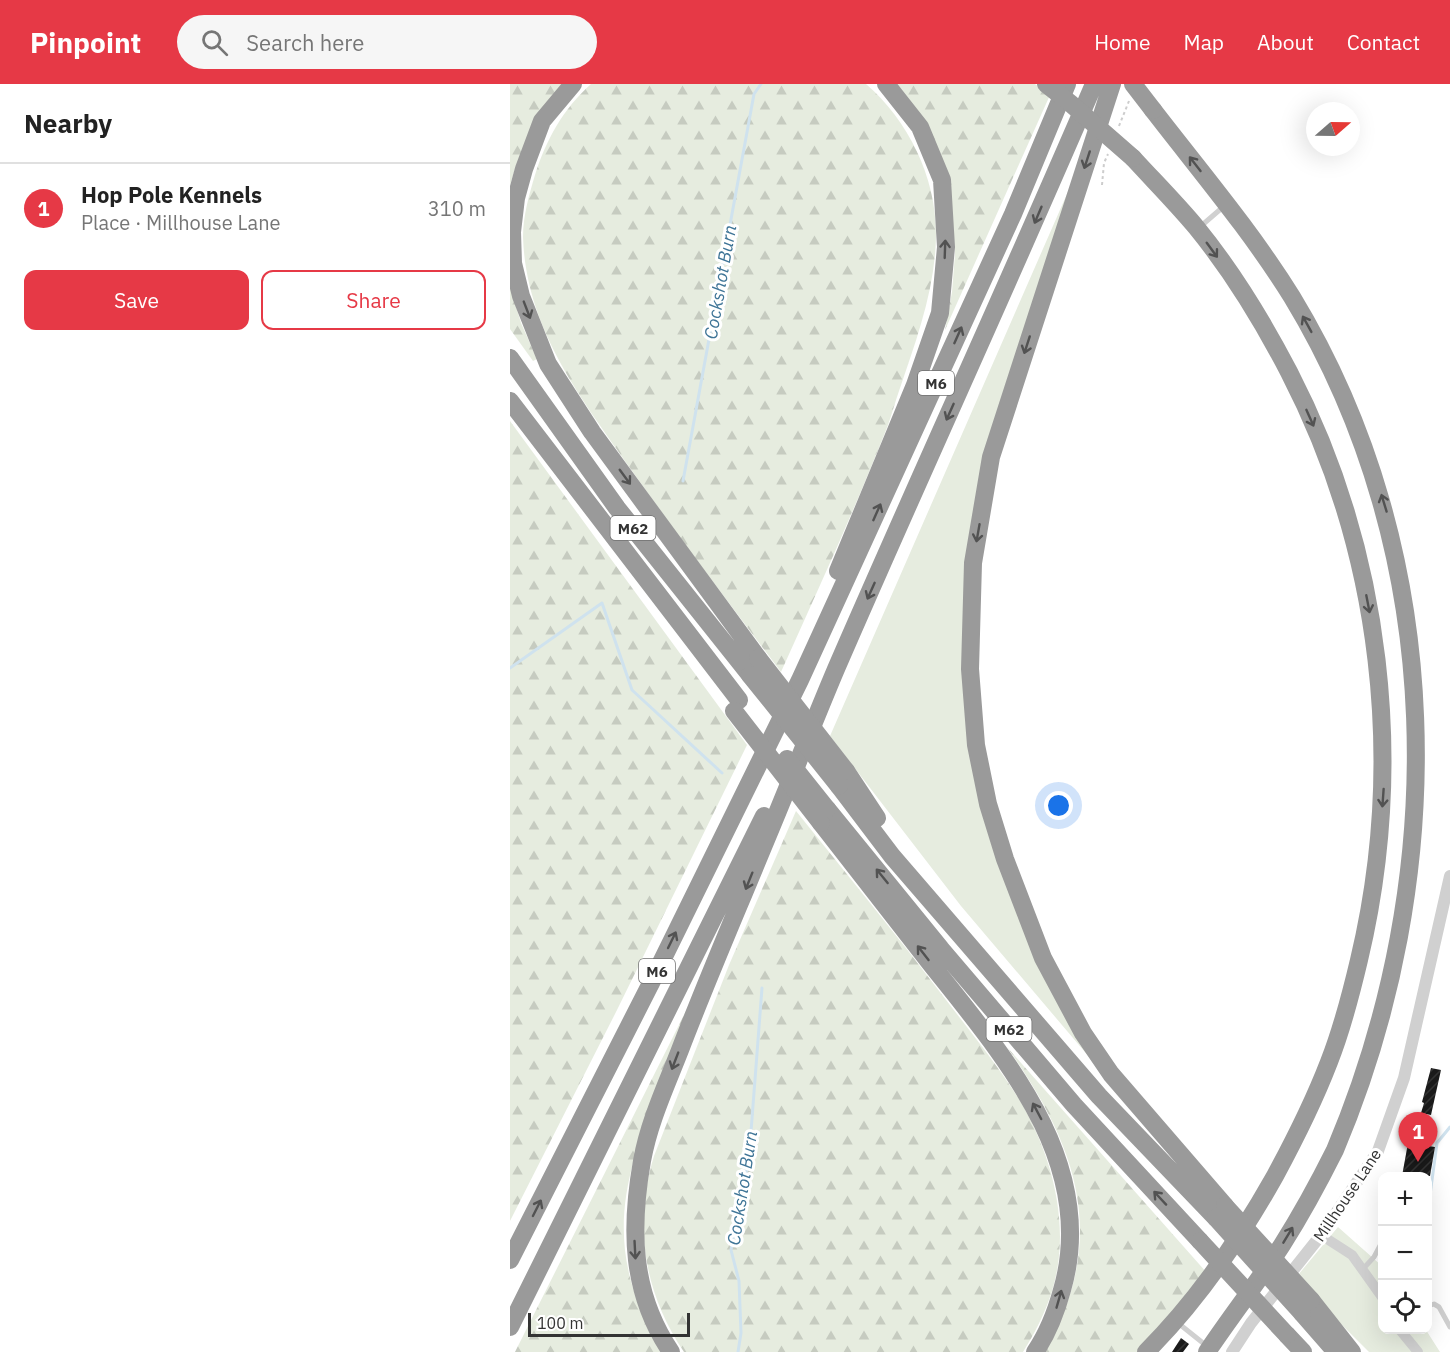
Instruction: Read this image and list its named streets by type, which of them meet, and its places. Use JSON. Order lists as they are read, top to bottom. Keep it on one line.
{"streets":{"highway":["M6","M62"],"street":["Millhouse Lane"]},"water":["Cockshot Burn"],"scale_bar":"100 m","north":"right","page":{"header":"Pinpoint","search":"Search here","nav":["Home","Map","About","Contact"],"heading":"Nearby","list":[{"mark":"1","name":"Hop Pole Kennels","note":"Place · Millhouse Lane","value":"310 m"}],"buttons":["Save","Share"],"pins":"1","map_buttons":["+","−"],"scale":"100 m"}}
